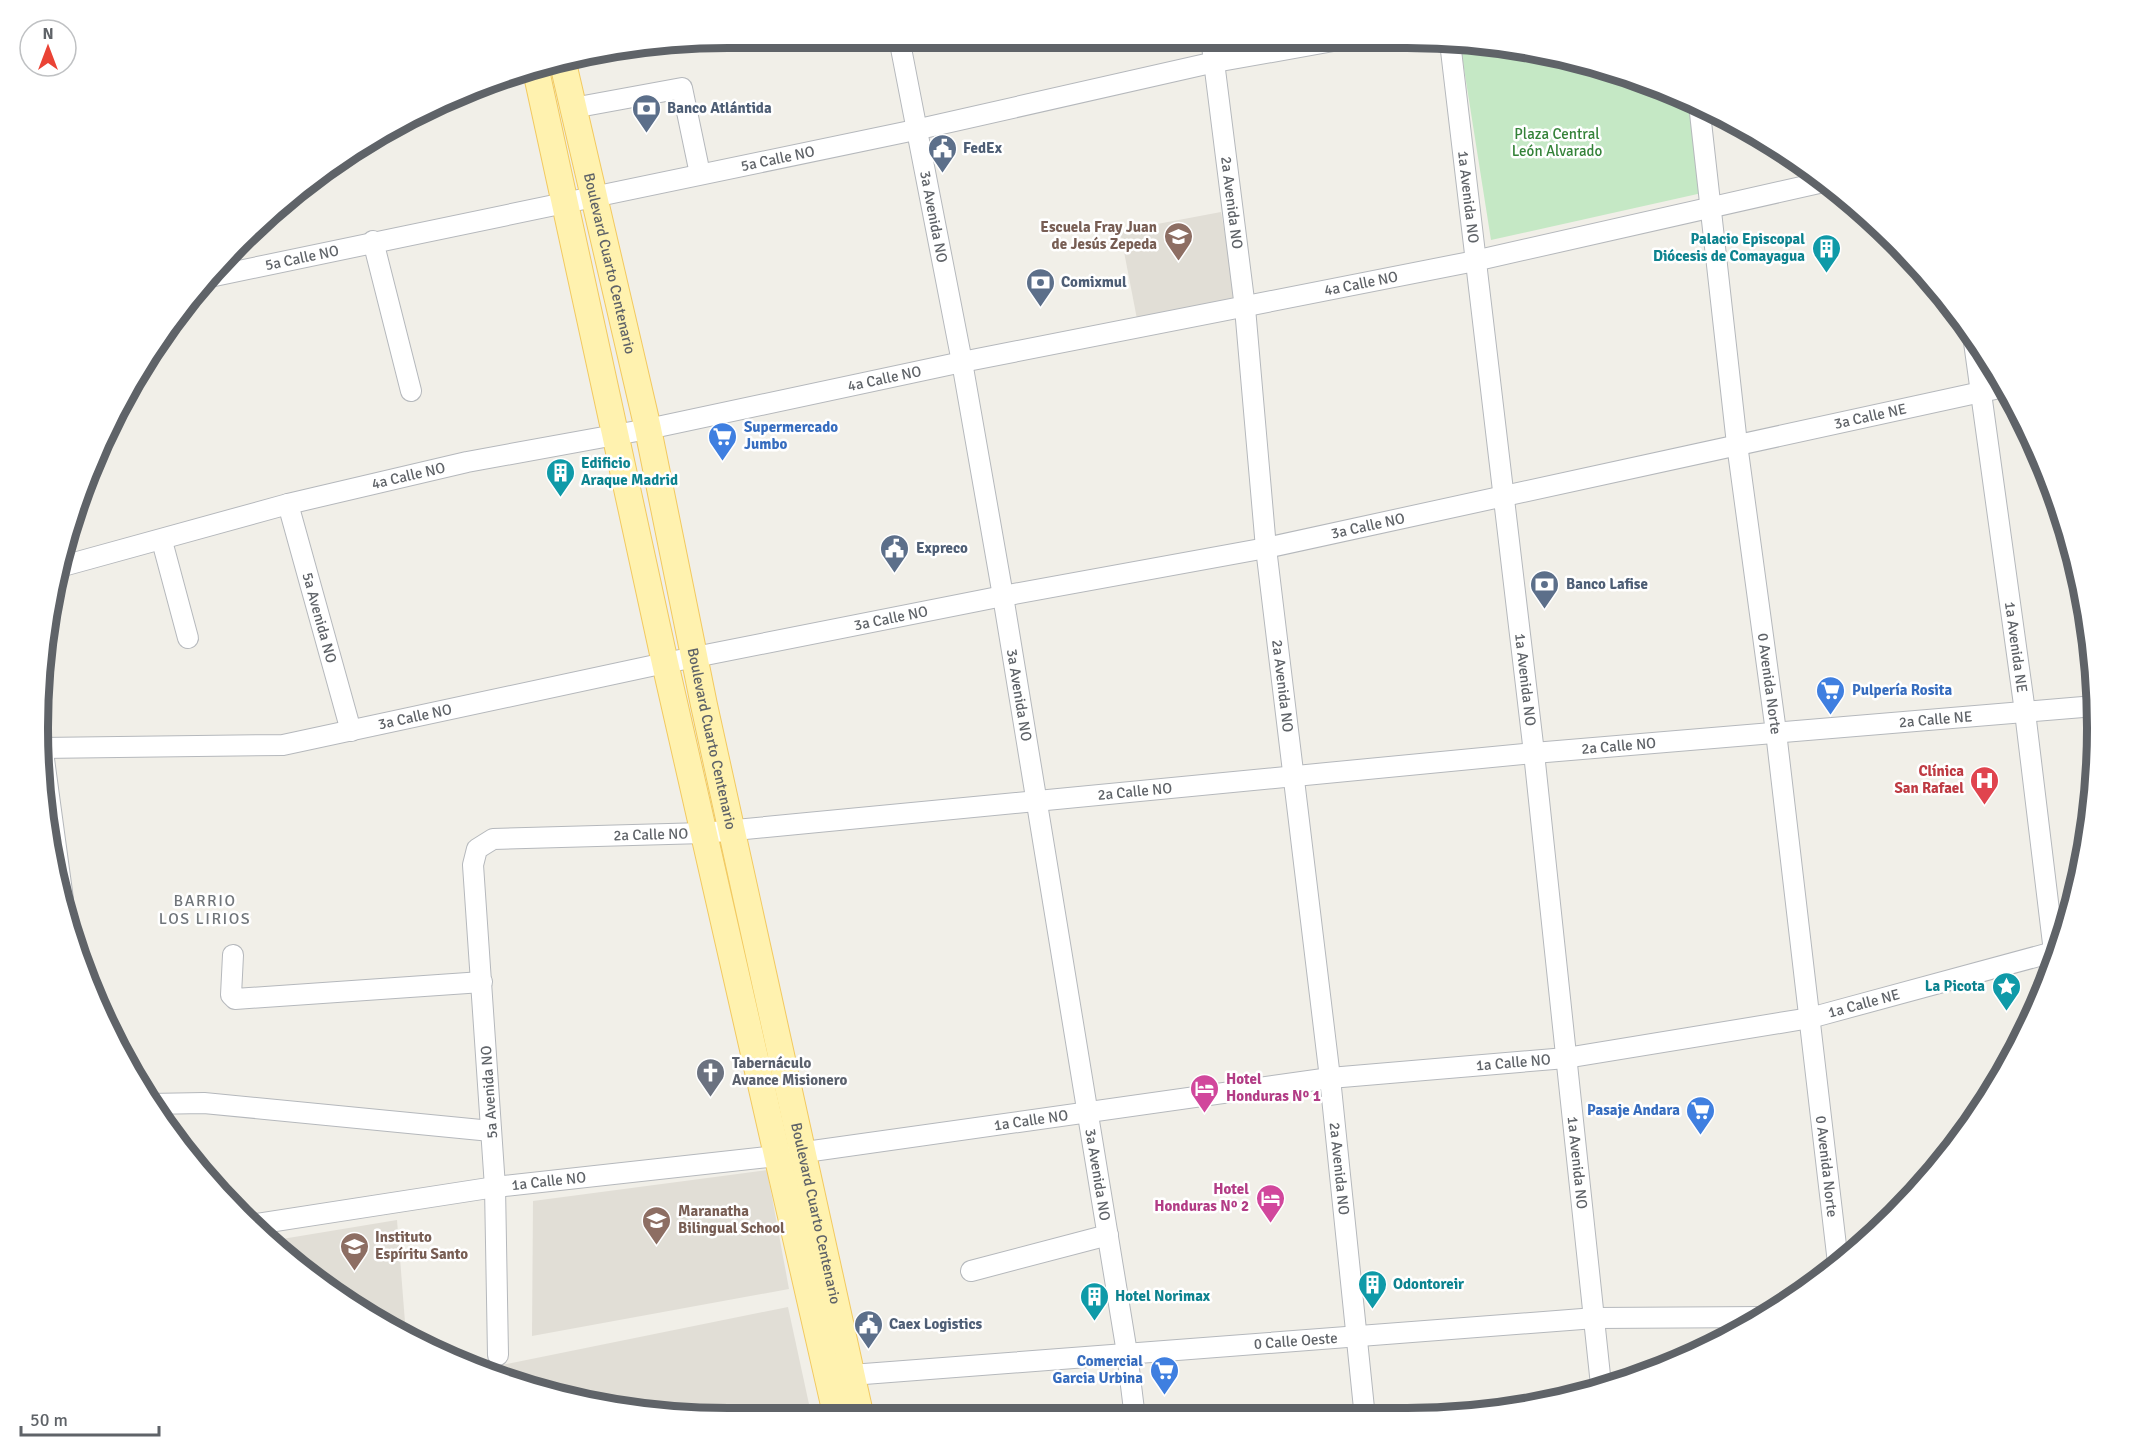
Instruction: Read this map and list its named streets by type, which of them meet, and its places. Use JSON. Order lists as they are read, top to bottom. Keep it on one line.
{"streets":{"main road":["Boulevard Cuarto Centenario"],"street":["5a Calle NO","1a Avenida NO","2a Avenida NO","3a Avenida NO","4a Calle NO","3a Calle NE","3a Calle NO","5a Avenida NO","1a Avenida NE","0 Avenida Norte","2a Calle NE","2a Calle NO","1a Calle NE","1a Calle NO","0 Calle Oeste"]},"crossings":[["5a Calle NO","2a Avenida NO"],["5a Calle NO","3a Avenida NO"],["5a Calle NO","Boulevard Cuarto Centenario"],["1a Avenida NO","4a Calle NO"],["1a Avenida NO","3a Calle NO"],["1a Avenida NO","2a Calle NO"],["1a Avenida NO","1a Calle NO"],["1a Avenida NO","0 Calle Oeste"],["2a Avenida NO","4a Calle NO"],["2a Avenida NO","3a Calle NO"],["2a Avenida NO","2a Calle NO"],["2a Avenida NO","1a Calle NO"],["2a Avenida NO","0 Calle Oeste"],["3a Avenida NO","4a Calle NO"],["3a Avenida NO","3a Calle NO"],["3a Avenida NO","2a Calle NO"],["3a Avenida NO","1a Calle NO"],["3a Avenida NO","0 Calle Oeste"],["Boulevard Cuarto Centenario","4a Calle NO"],["Boulevard Cuarto Centenario","3a Calle NO"],["Boulevard Cuarto Centenario","2a Calle NO"],["Boulevard Cuarto Centenario","1a Calle NO"],["Boulevard Cuarto Centenario","0 Calle Oeste"],["4a Calle NO","5a Avenida NO"],["4a Calle NO","0 Avenida Norte"],["3a Calle NE","3a Calle NO"],["3a Calle NE","1a Avenida NE"],["3a Calle NE","0 Avenida Norte"],["3a Calle NO","5a Avenida NO"],["3a Calle NO","0 Avenida Norte"],["5a Avenida NO","2a Calle NO"],["5a Avenida NO","1a Calle NO"],["1a Avenida NE","2a Calle NE"],["0 Avenida Norte","2a Calle NE"],["0 Avenida Norte","2a Calle NO"],["0 Avenida Norte","1a Calle NE"],["0 Avenida Norte","1a Calle NO"],["2a Calle NE","2a Calle NO"],["1a Calle NE","1a Calle NO"]],"districts":["BARRIO LOS LIRIOS"],"parks":["Plaza Central León Alvarado"],"places":{"bank":["Banco Atlántida","Comixmul","Banco Lafise"],"public building":["FedEx","Expreco","Caex Logistics"],"school or university":["Escuela Fray Juan de Jesús Zepeda","Maranatha Bilingual School","Instituto Espíritu Santo"],"building":["Palacio Episcopal Diócesis de Comayagua","Edificio Araque Madrid","Odontoreir","Hotel Norimax"],"supermarket":["Supermercado Jumbo","Pulpería Rosita","Pasaje Andara","Comercial Garcia Urbina"],"hospital":["Clínica San Rafael"],"place":["La Picota"],"church":["Tabernáculo Avance Misionero"],"hotel":["Hotel Honduras Nº 1","Hotel Honduras Nº 2"]},"scale_bar":"50 m","north":"top"}
